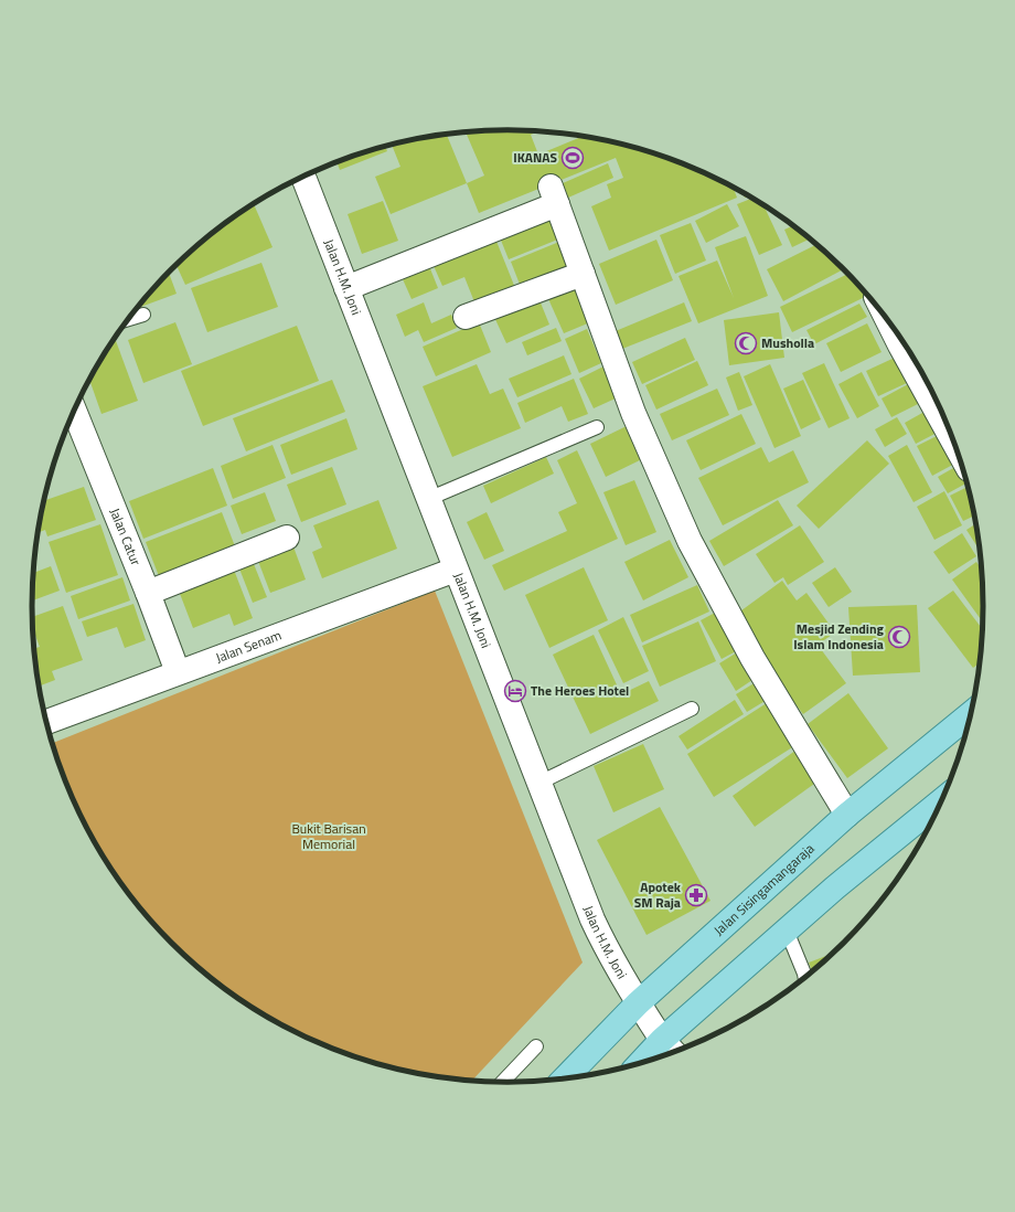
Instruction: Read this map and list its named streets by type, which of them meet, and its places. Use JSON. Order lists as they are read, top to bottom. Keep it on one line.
{"streets":{"main road":["Jalan Sisingamangaraja"],"street":["Jalan H.M. Joni","Jalan Catur","Jalan Senam"]},"crossings":[["Jalan H.M. Joni","Jalan Senam"],["Jalan H.M. Joni","Jalan Sisingamangaraja"],["Jalan Catur","Jalan Senam"]],"parks":["Bukit Barisan Memorial"],"places":{"sports":["IKANAS"],"mosque":["Musholla","Mesjid Zending Islam Indonesia"],"hotel":["The Heroes Hotel"],"pharmacy":["Apotek SM Raja"]}}
